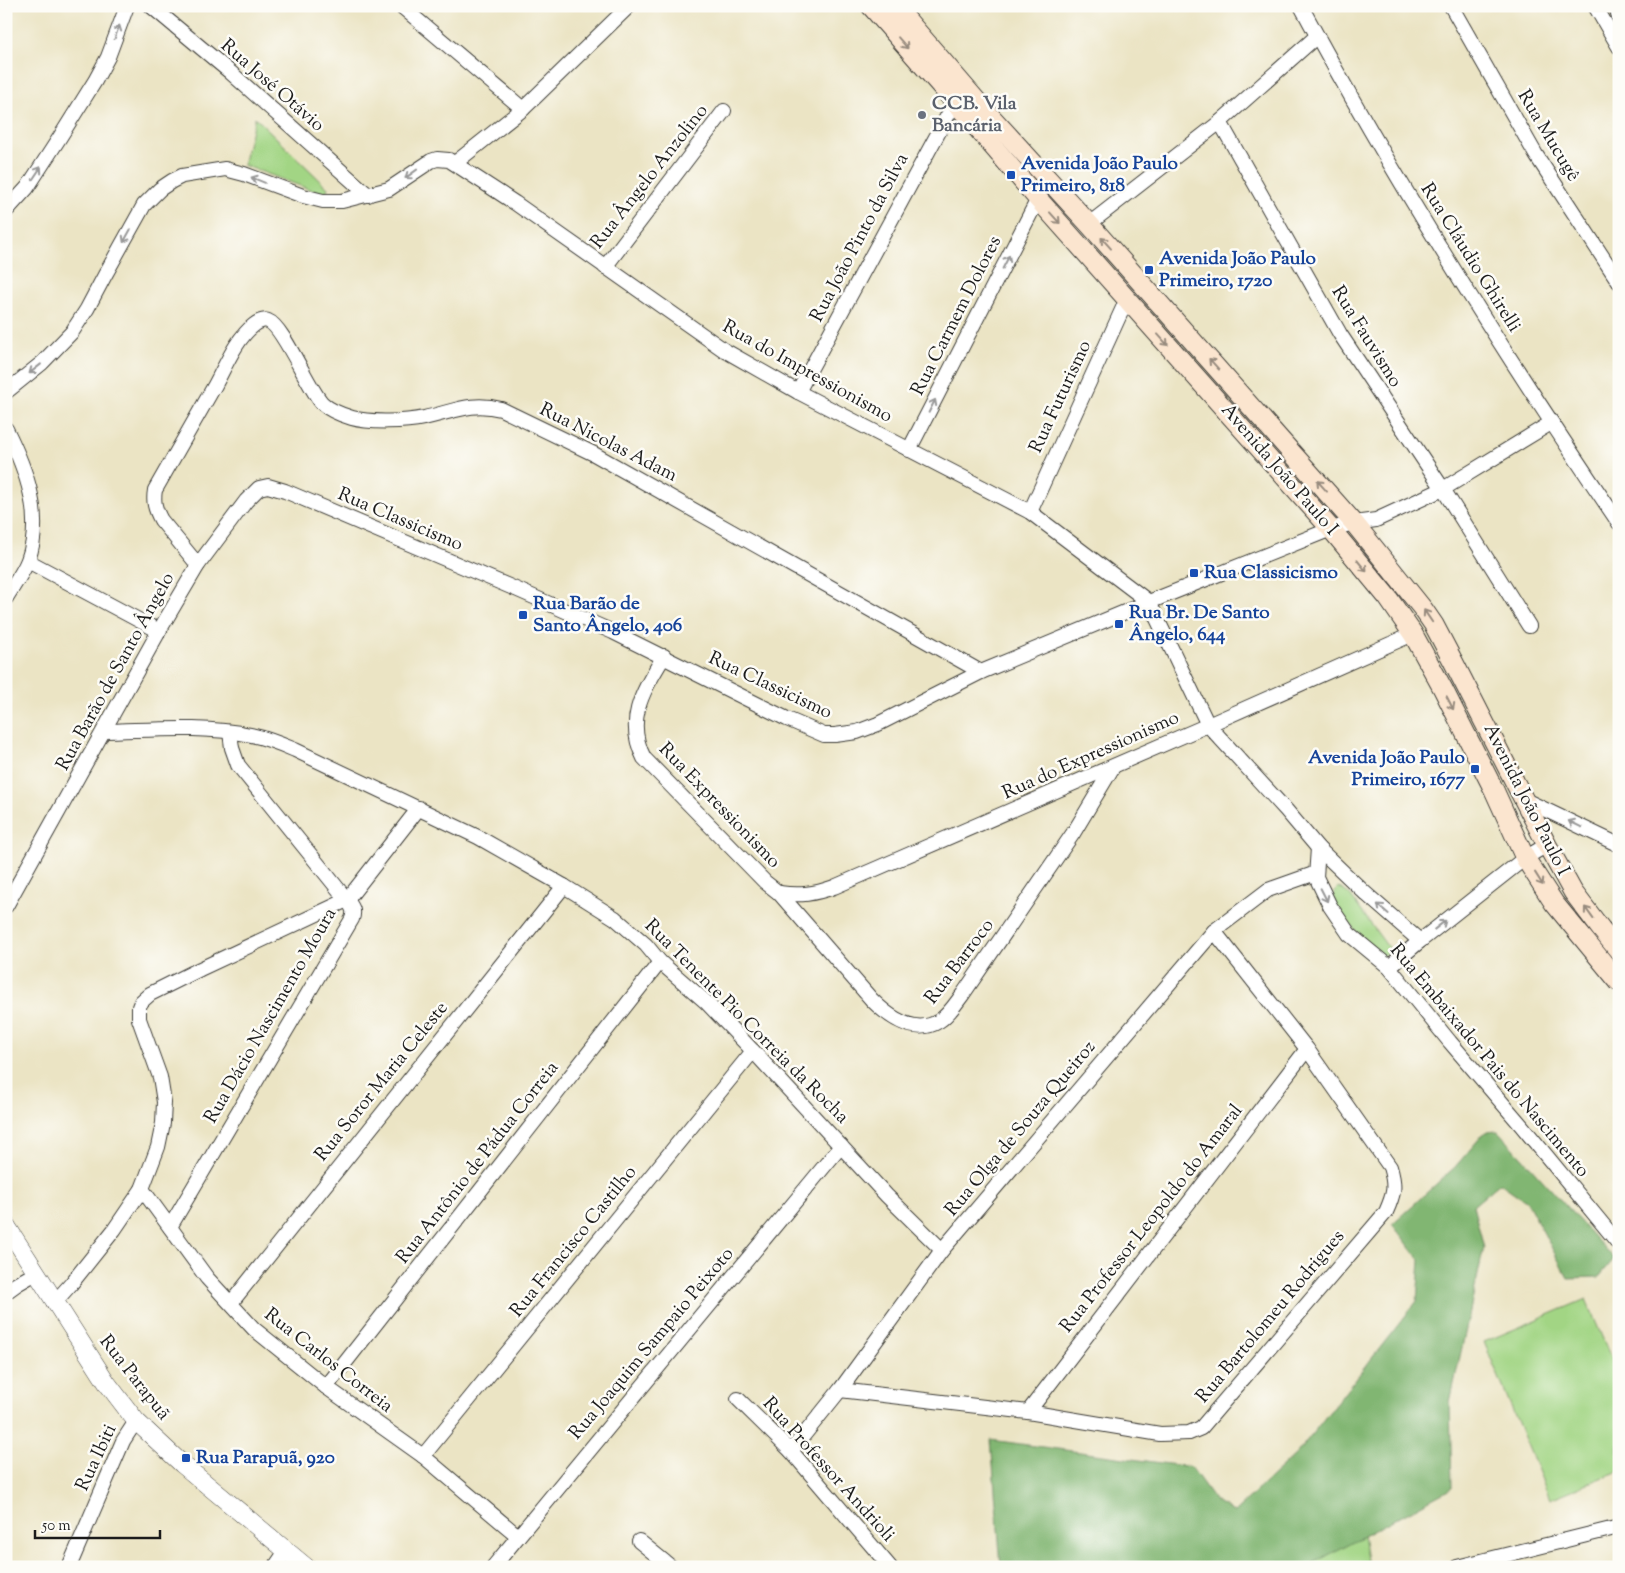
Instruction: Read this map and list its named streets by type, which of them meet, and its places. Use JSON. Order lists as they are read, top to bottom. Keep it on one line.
{"streets":{"main road":["Avenida João Paulo I"],"street":["Rua José Otávio","Rua Mucugê","Rua Ângelo Anzolino","Rua João Pinto da Silva","Rua Cláudio Ghirelli","Rua Carmem Dolores","Rua Fauvismo","Rua do Impressionismo","Rua Futurismo","Rua Nicolas Adam","Rua Classicismo","Rua Barão de Santo Ângelo","Rua do Expressionismo","Rua Expressionismo","Rua Barroco","Rua Dácio Nascimento Moura","Rua Tenente Pio Correia da Rocha","Rua Embaixador Pais do Nascimento","Rua Soror Maria Celeste","Rua Olga de Souza Queiroz","Rua Antônio de Pádua Correia","Rua Professor Leopoldo do Amaral","Rua Francisco Castilho","Rua Bartolomeu Rodrigues","Rua Joaquim Sampaio Peixoto","Rua Carlos Correia","Rua Parapuã","Rua Ibiti","Rua Professor Andrioli"]},"crossings":[["Rua Ângelo Anzolino","Rua do Impressionismo"],["Rua João Pinto da Silva","Rua do Impressionismo"],["Rua João Pinto da Silva","Avenida João Paulo I"],["Rua Cláudio Ghirelli","Rua Classicismo"],["Rua Carmem Dolores","Rua do Impressionismo"],["Rua Carmem Dolores","Avenida João Paulo I"],["Rua Fauvismo","Rua Classicismo"],["Rua do Impressionismo","Rua Futurismo"],["Rua do Impressionismo","Rua Classicismo"],["Rua Futurismo","Avenida João Paulo I"],["Rua Nicolas Adam","Rua Classicismo"],["Rua Nicolas Adam","Rua Barão de Santo Ângelo"],["Avenida João Paulo I","Rua Classicismo"],["Avenida João Paulo I","Rua do Expressionismo"],["Rua Classicismo","Rua Barão de Santo Ângelo"],["Rua Classicismo","Rua Expressionismo"],["Rua Barão de Santo Ângelo","Rua Tenente Pio Correia da Rocha"],["Rua do Expressionismo","Rua Expressionismo"],["Rua do Expressionismo","Rua Barroco"],["Rua Expressionismo","Rua Barroco"],["Rua Dácio Nascimento Moura","Rua Tenente Pio Correia da Rocha"],["Rua Dácio Nascimento Moura","Rua Carlos Correia"],["Rua Tenente Pio Correia da Rocha","Rua Soror Maria Celeste"],["Rua Tenente Pio Correia da Rocha","Rua Olga de Souza Queiroz"],["Rua Tenente Pio Correia da Rocha","Rua Antônio de Pádua Correia"],["Rua Tenente Pio Correia da Rocha","Rua Francisco Castilho"],["Rua Tenente Pio Correia da Rocha","Rua Joaquim Sampaio Peixoto"],["Rua Embaixador Pais do Nascimento","Rua Olga de Souza Queiroz"],["Rua Soror Maria Celeste","Rua Carlos Correia"],["Rua Olga de Souza Queiroz","Rua Bartolomeu Rodrigues"],["Rua Olga de Souza Queiroz","Rua Professor Andrioli"],["Rua Antônio de Pádua Correia","Rua Carlos Correia"],["Rua Professor Leopoldo do Amaral","Rua Bartolomeu Rodrigues"],["Rua Francisco Castilho","Rua Carlos Correia"],["Rua Joaquim Sampaio Peixoto","Rua Carlos Correia"],["Rua Parapuã","Rua Ibiti"]],"one_way":["Rua Carmem Dolores"],"places":{"other":["CCB. Vila Bancária"],"transit":["Avenida João Paulo Primeiro, 818","Avenida João Paulo Primeiro, 1720","Rua Classicismo","Rua Barão de Santo Ângelo, 406","Rua Br. De Santo Ângelo, 644","Avenida João Paulo Primeiro, 1677","Rua Parapuã, 920"]},"scale_bar":"50 m"}
